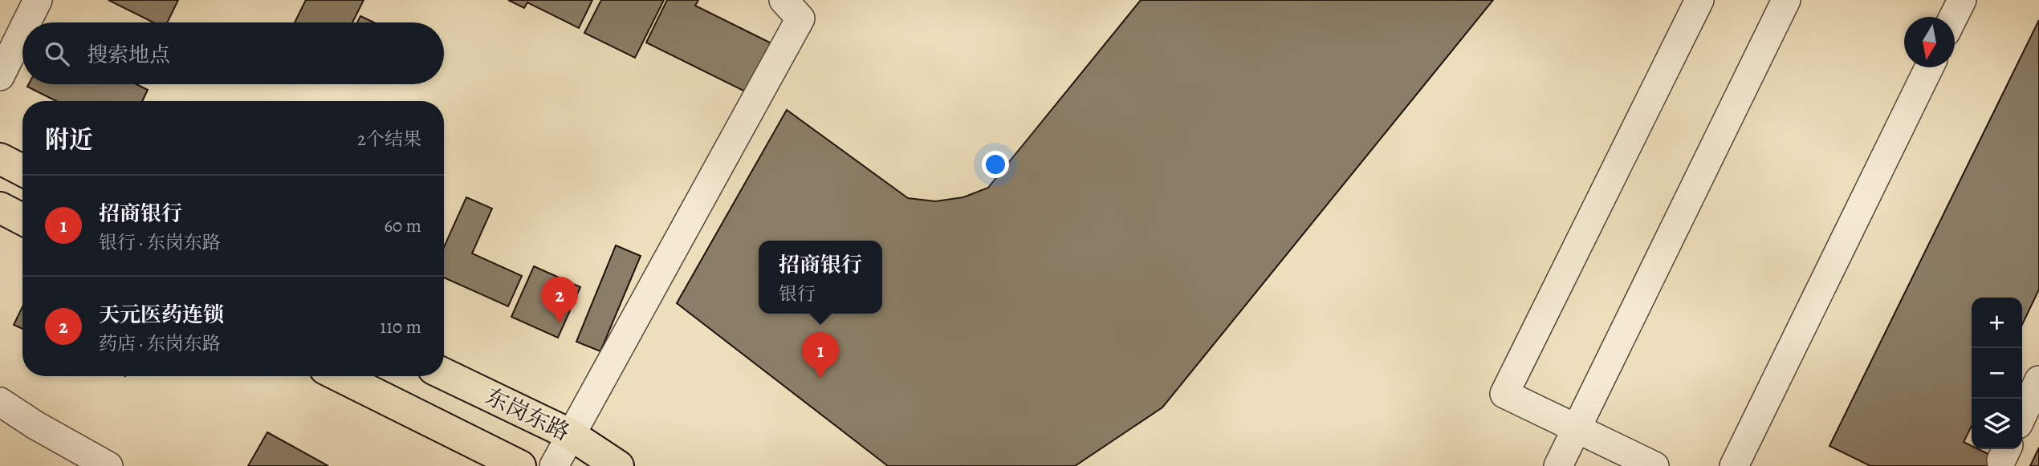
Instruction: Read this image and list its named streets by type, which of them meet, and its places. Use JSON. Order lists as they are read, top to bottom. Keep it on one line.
{"streets":{"main road":["东岗东路"]},"north":"bottom","page":{"search":"搜索地点","heading":["附近","2个结果"],"list":[{"mark":"1","name":"招商银行","note":"银行 · 东岗东路","value":"60 m"},{"mark":"2","name":"天元医药连锁","note":"药店 · 东岗东路","value":"110 m"}],"popup":["招商银行","银行"],"pins":["2","1"],"map_buttons":["+","−"]}}
